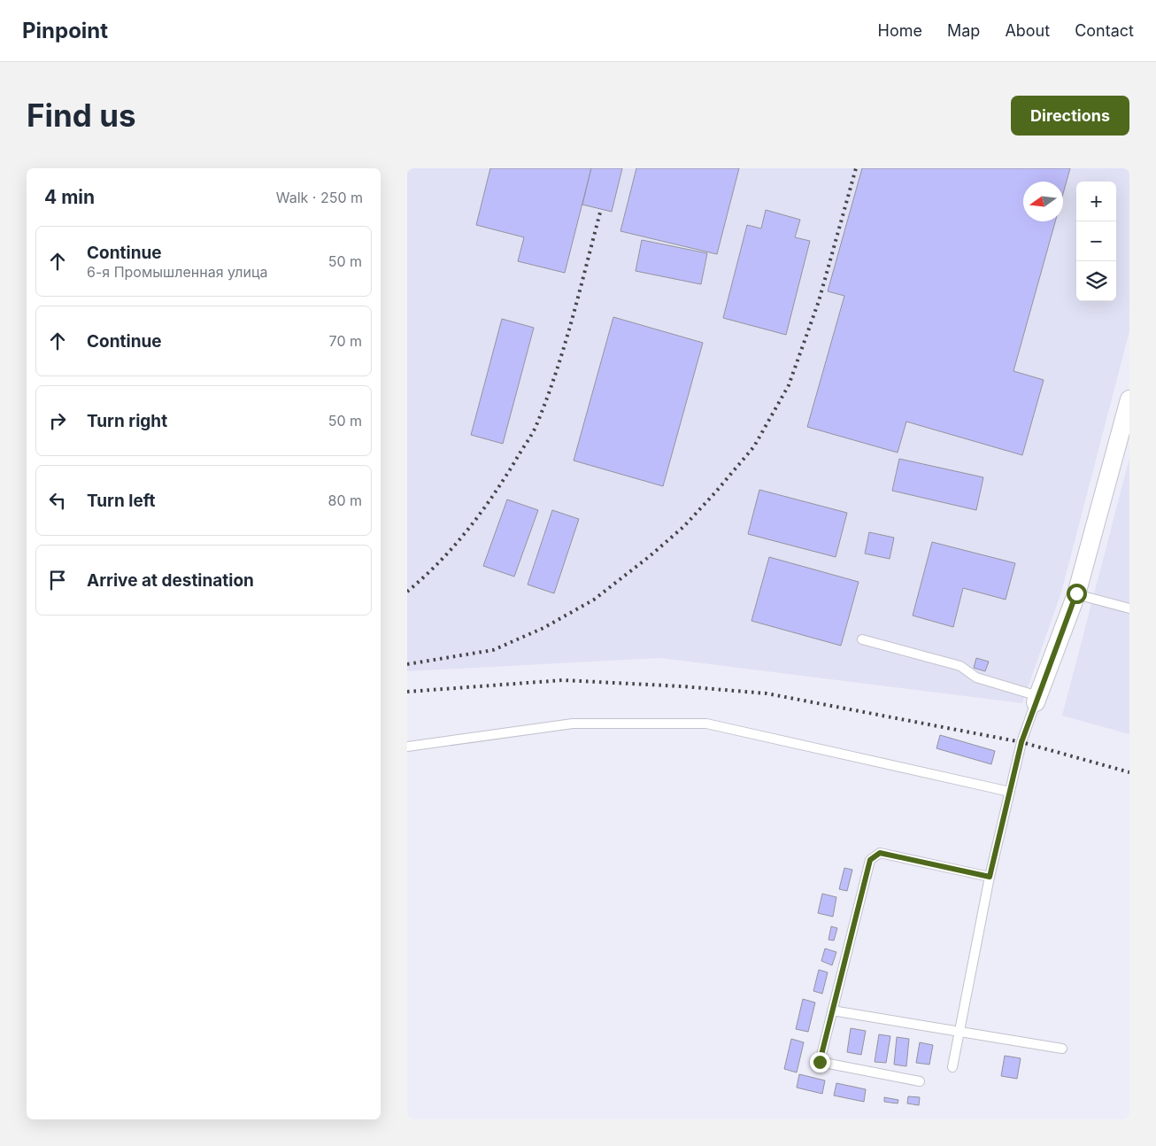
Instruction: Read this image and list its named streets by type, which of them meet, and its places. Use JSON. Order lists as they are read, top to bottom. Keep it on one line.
{"north":"left","page":{"header":"Pinpoint","nav":["Home","Map","About","Contact"],"buttons":"Directions","title":"Find us","heading":["4 min","Walk · 250 m"],"map_buttons":["+","−"],"list":[["Continue","6-я Промышленная улица","50 m"],["Continue","70 m"],["Turn right","50 m"],["Turn left","80 m"],"Arrive at destination"]}}
